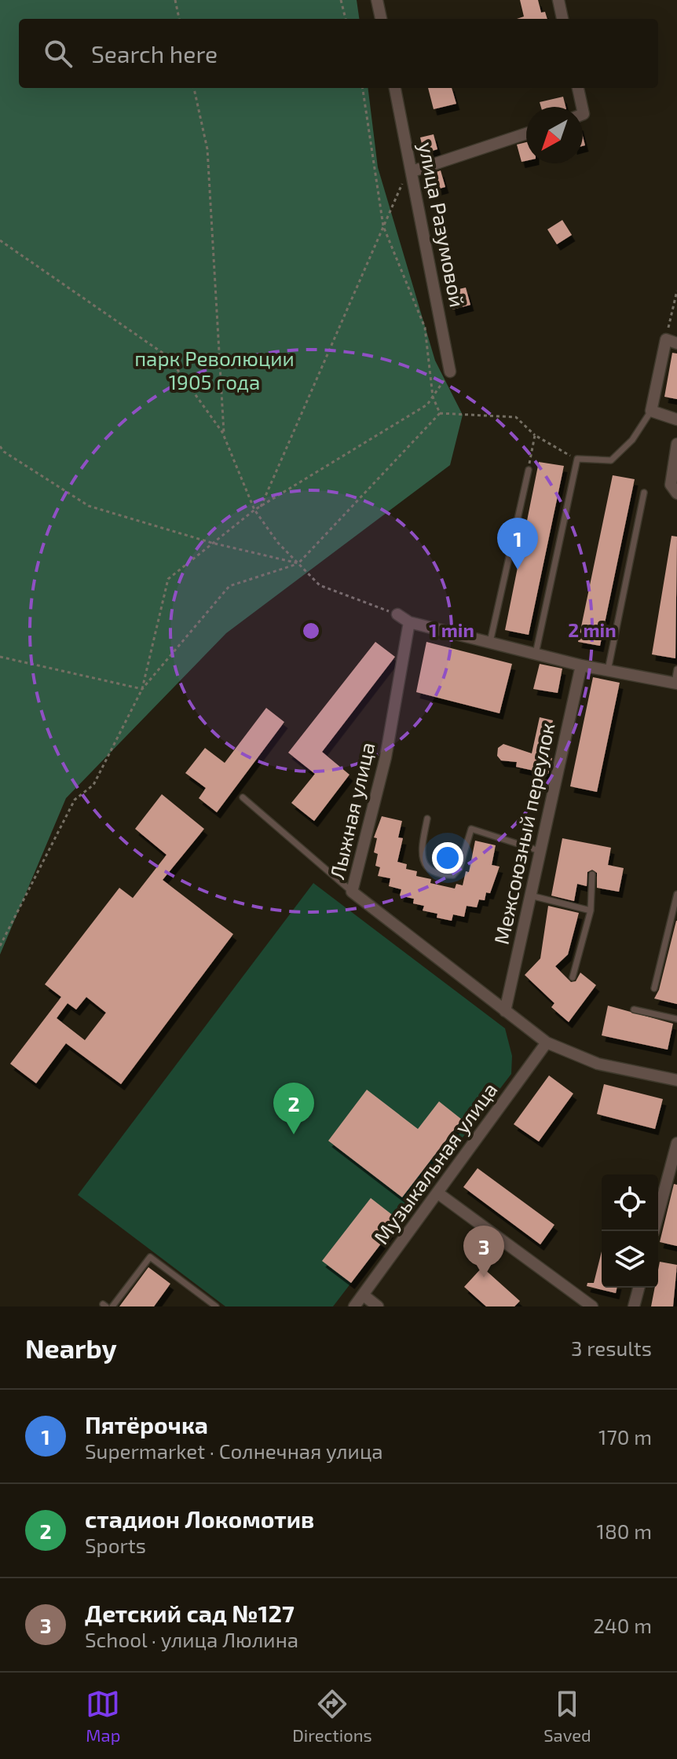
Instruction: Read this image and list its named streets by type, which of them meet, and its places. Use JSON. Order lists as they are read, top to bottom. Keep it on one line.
{"streets":{"street":["улица Разумовой","Лыжная улица","Межсоюзный переулок","Музыкальная улица"]},"crossings":[["Лыжная улица","Межсоюзный переулок"],["Лыжная улица","Музыкальная улица"]],"parks":["парк Революции 1905 года"],"north":"bottom left","page":{"search":"Search here","pins":["1","2","3"],"heading":["Nearby","3 results"],"list":[{"mark":"1","name":"Пятёрочка","note":"Supermarket · Солнечная улица","value":"170 m"},{"mark":"2","name":"стадион Локомотив","note":"Sports","value":"180 m"},{"mark":"3","name":"Детский сад №127","note":"School · улица Люлина","value":"240 m"}],"nav":["Map","Directions","Saved"]},"rings":["1 min","2 min"]}
